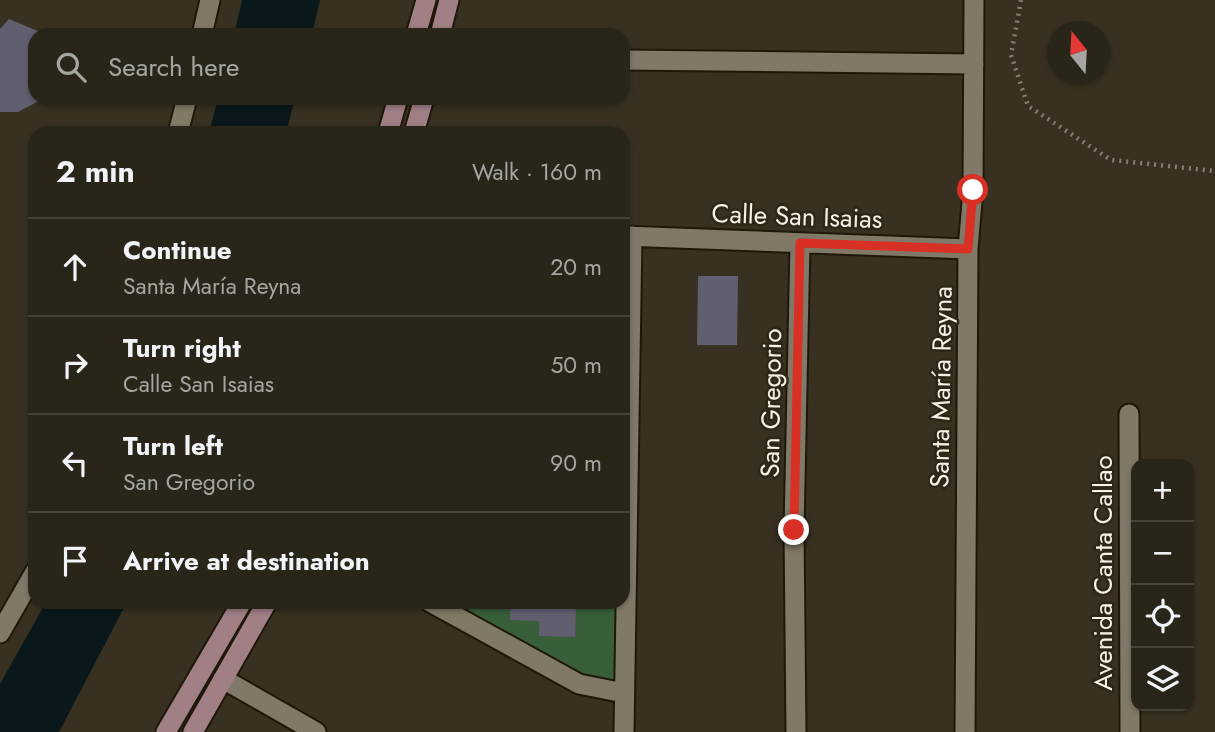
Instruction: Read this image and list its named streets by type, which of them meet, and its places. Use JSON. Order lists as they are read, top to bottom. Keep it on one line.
{"streets":{"street":["Calle San Isaias","Santa María Reyna","San Gregorio","Avenida Canta Callao"]},"crossings":[["Calle San Isaias","Santa María Reyna"],["Calle San Isaias","San Gregorio"]],"north":"top","page":{"search":"Search here","heading":["2 min","Walk · 160 m"],"list":[["Continue","Santa María Reyna","20 m"],["Turn right","Calle San Isaias","50 m"],["Turn left","San Gregorio","90 m"],"Arrive at destination"],"map_buttons":["+","−"]}}
